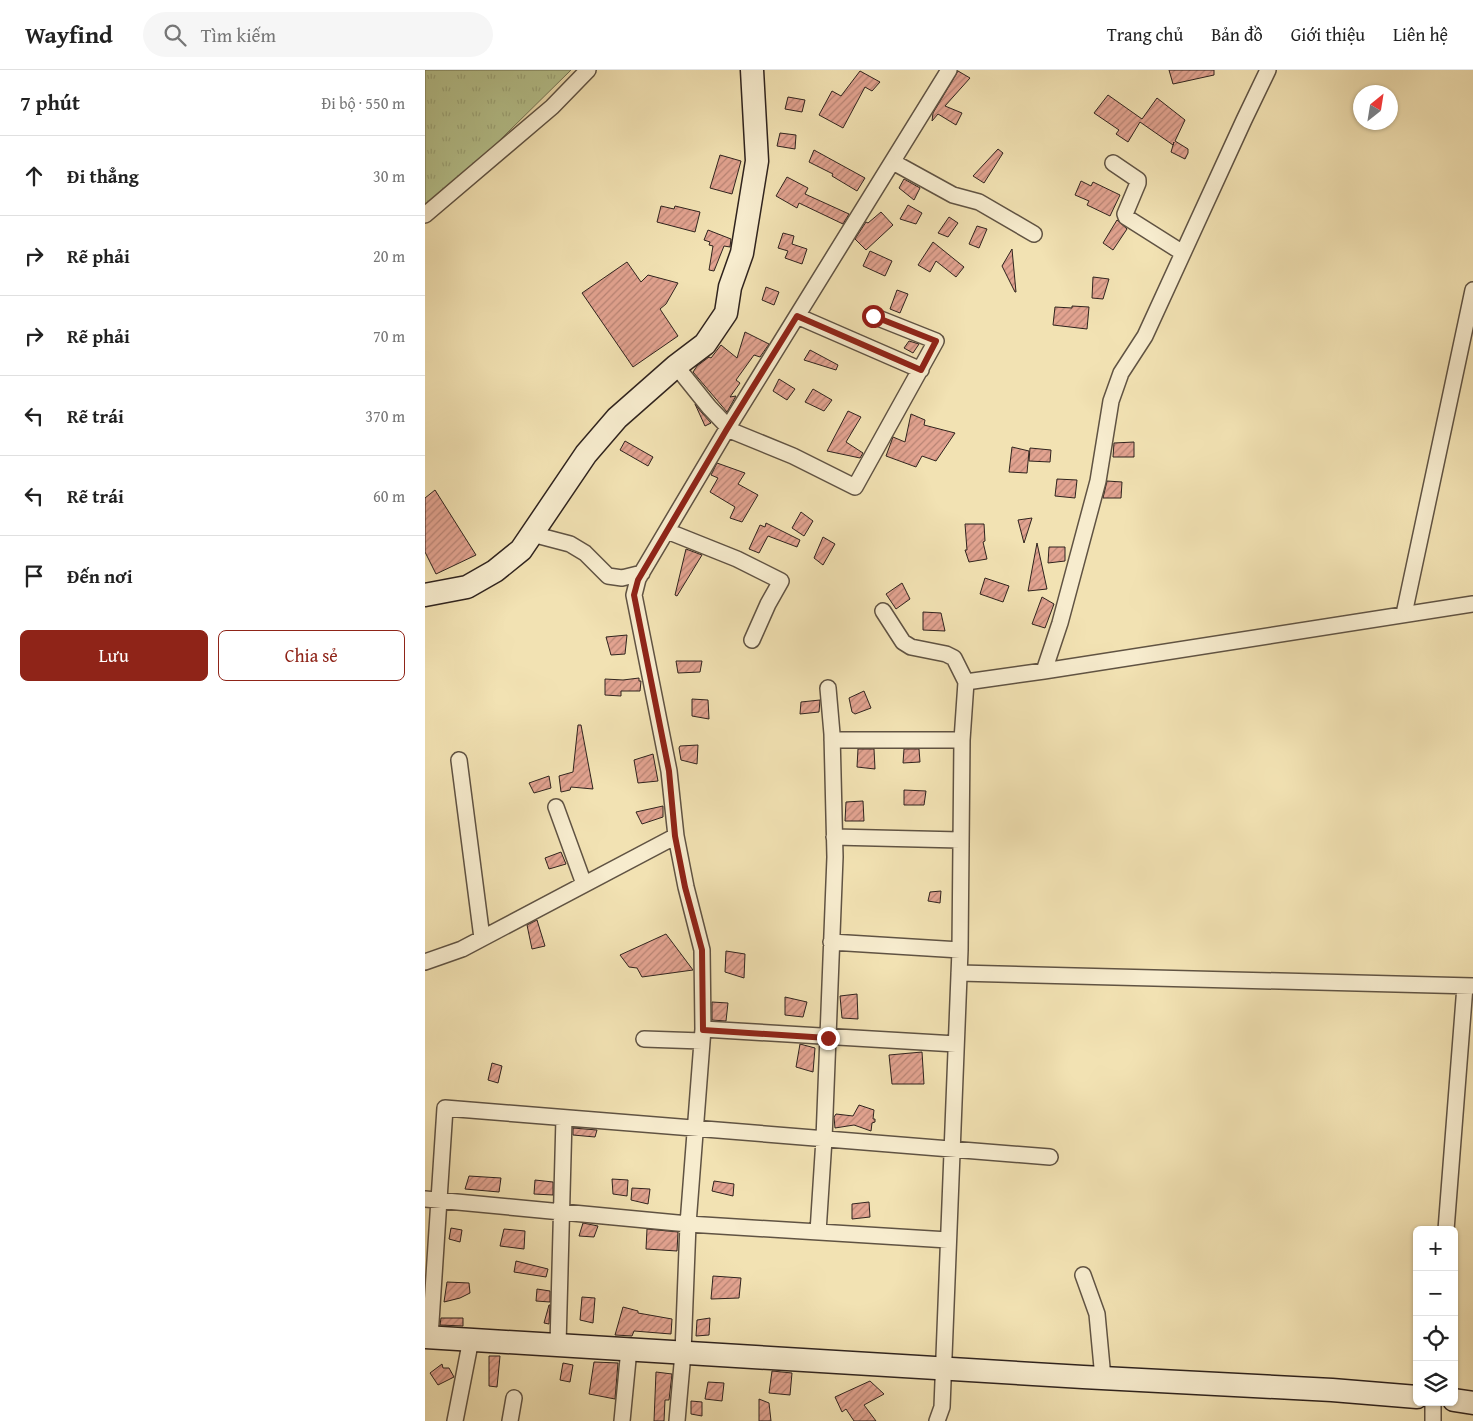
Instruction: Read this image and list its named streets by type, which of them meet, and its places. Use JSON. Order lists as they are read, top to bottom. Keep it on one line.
{"north":"top right","page":{"header":"Wayfind","search":"Tìm kiếm","nav":["Trang chủ","Bản đồ","Giới thiệu","Liên hệ"],"heading":["7 phút","Đi bộ · 550 m"],"list":[["Đi thẳng","30 m"],["Rẽ phải","20 m"],["Rẽ phải","70 m"],["Rẽ trái","370 m"],["Rẽ trái","60 m"],"Đến nơi"],"buttons":["Lưu","Chia sẻ"],"map_buttons":["+","−"]}}
